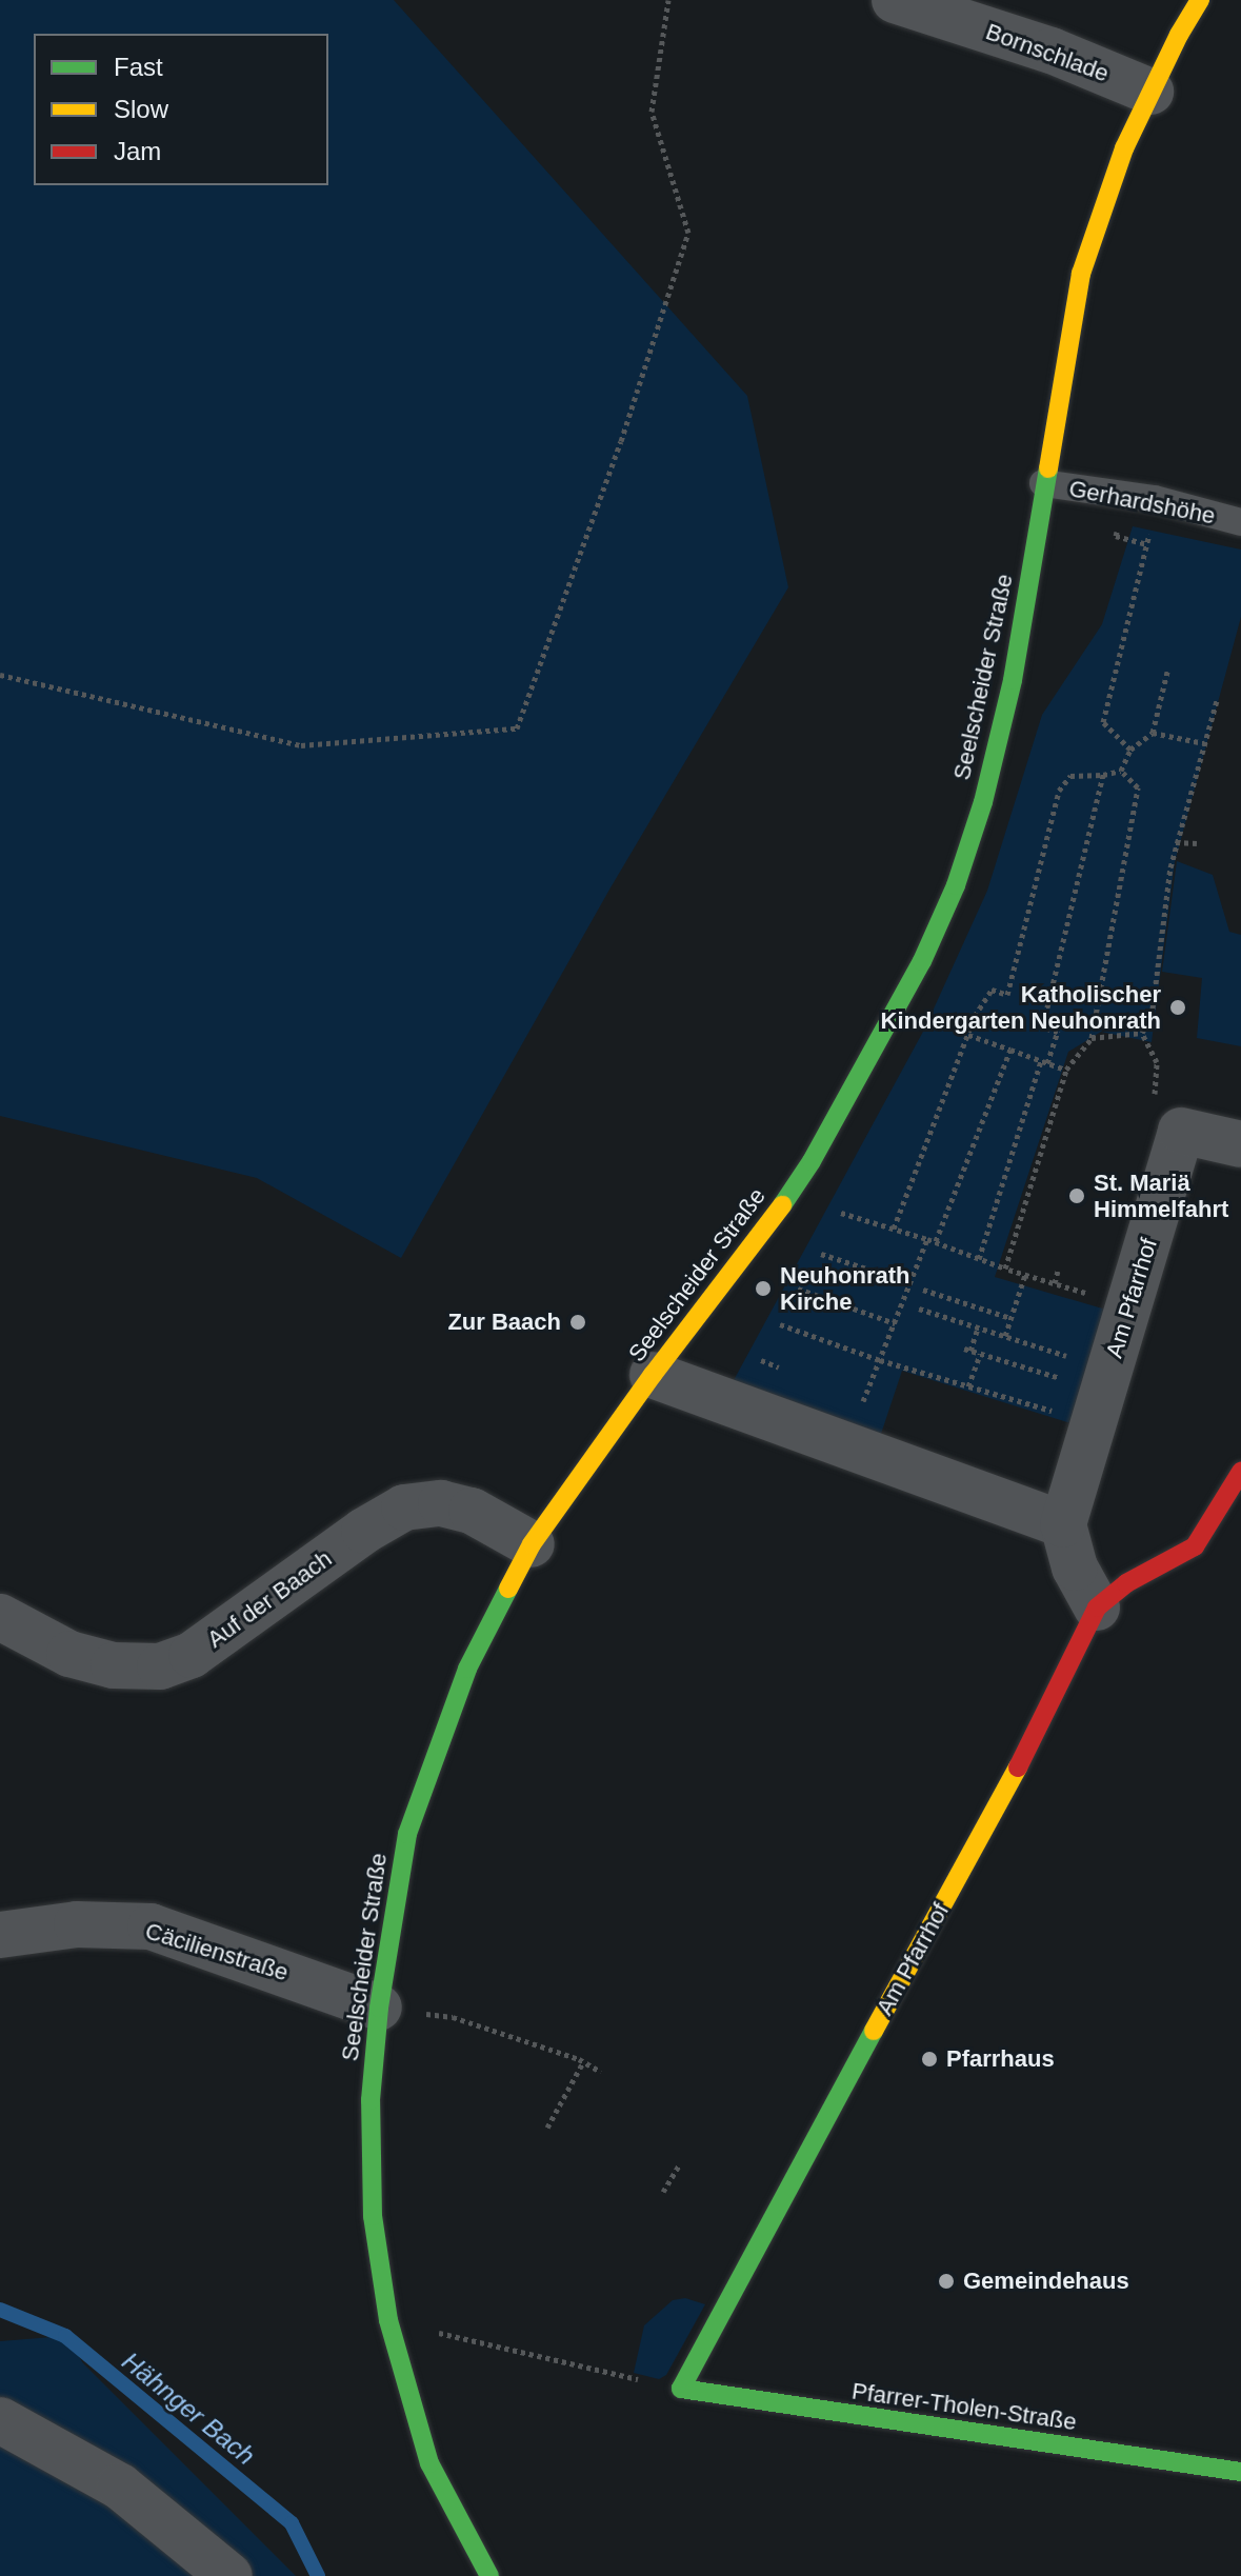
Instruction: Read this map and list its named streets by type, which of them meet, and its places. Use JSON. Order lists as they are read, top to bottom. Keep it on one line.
{"streets":{"street":["Bornschlade","Seelscheider Straße","Am Pfarrhof","Auf der Baach","Cäcilienstraße","Pfarrer-Tholen-Straße"],"lane":["Gerhardshöhe"]},"crossings":[["Bornschlade","Seelscheider Straße"],["Gerhardshöhe","Seelscheider Straße"],["Seelscheider Straße","Auf der Baach"],["Seelscheider Straße","Cäcilienstraße"],["Am Pfarrhof","Pfarrer-Tholen-Straße"]],"water":["Hähnger Bach"],"places":["Katholischer Kindergarten Neuhonrath","St. Mariä Himmelfahrt","Neuhonrath Kirche","Zur Baach","Pfarrhaus","Gemeindehaus"],"legend":["Fast","Slow","Jam"]}
